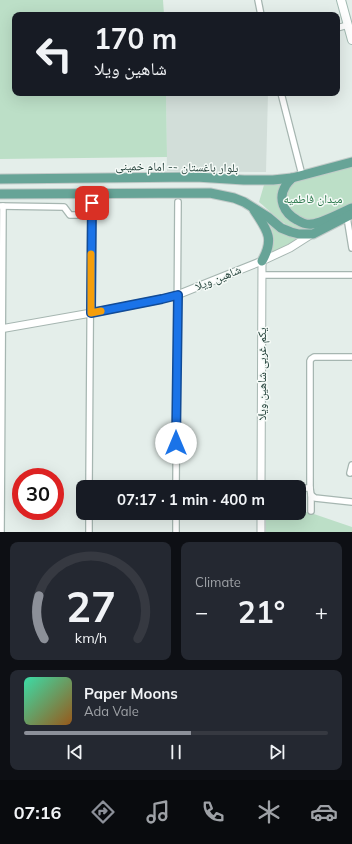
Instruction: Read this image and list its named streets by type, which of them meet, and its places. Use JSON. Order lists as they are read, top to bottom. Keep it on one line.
{"streets":{"main road":["بلوار باغستان -- امام خمینی"],"street":["شاهین ویلا","یکم غربی شاهین ویلا"]},"crossings":[["بلوار باغستان -- امام خمینی","شاهین ویلا"],["شاهین ویلا","یکم غربی شاهین ویلا"]],"parks":["میدان فاطمیه"],"page":{"turn":["170 m","شاهین ویلا"],"limit":"30","trip":"07:17 · 1 min · 400 m","tile":"Climate","heat":["−","21°","+"],"song":["Paper Moons","Ada Vale"],"tabs":"07:16","gauge":["27","km/h"]}}
